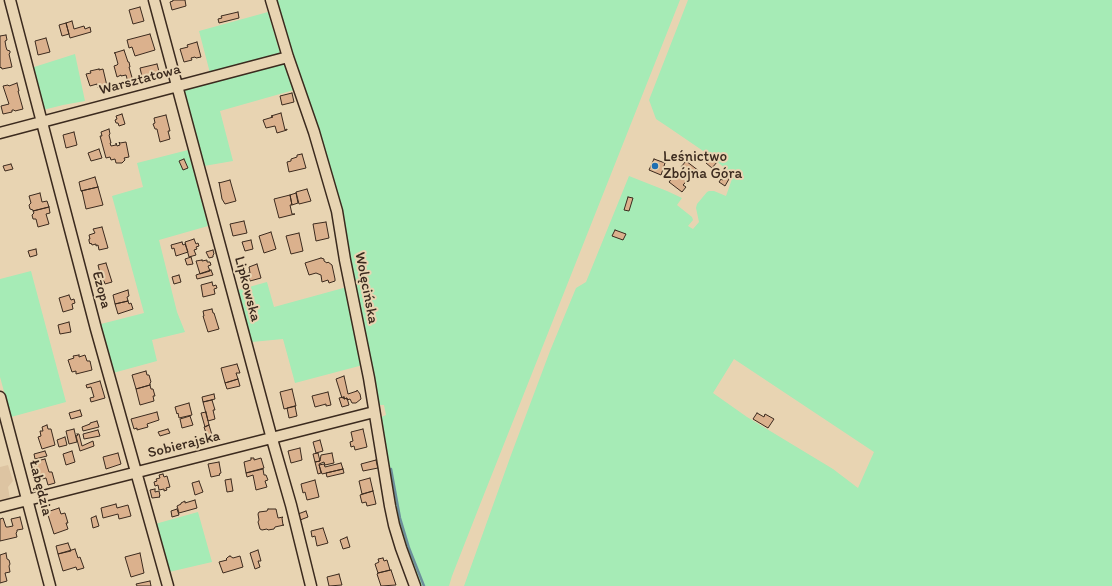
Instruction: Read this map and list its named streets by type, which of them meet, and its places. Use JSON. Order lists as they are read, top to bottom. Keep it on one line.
{"streets":{"street":["Warsztatowa","Wolęcińska","Lipkowska","Ezopa","Sobierajska","Łabędzia"]},"crossings":[["Warsztatowa","Wolęcińska"],["Warsztatowa","Lipkowska"],["Warsztatowa","Ezopa"],["Wolęcińska","Sobierajska"],["Lipkowska","Sobierajska"],["Ezopa","Sobierajska"],["Sobierajska","Łabędzia"]],"places":["Leśnictwo Zbójna Góra"]}
